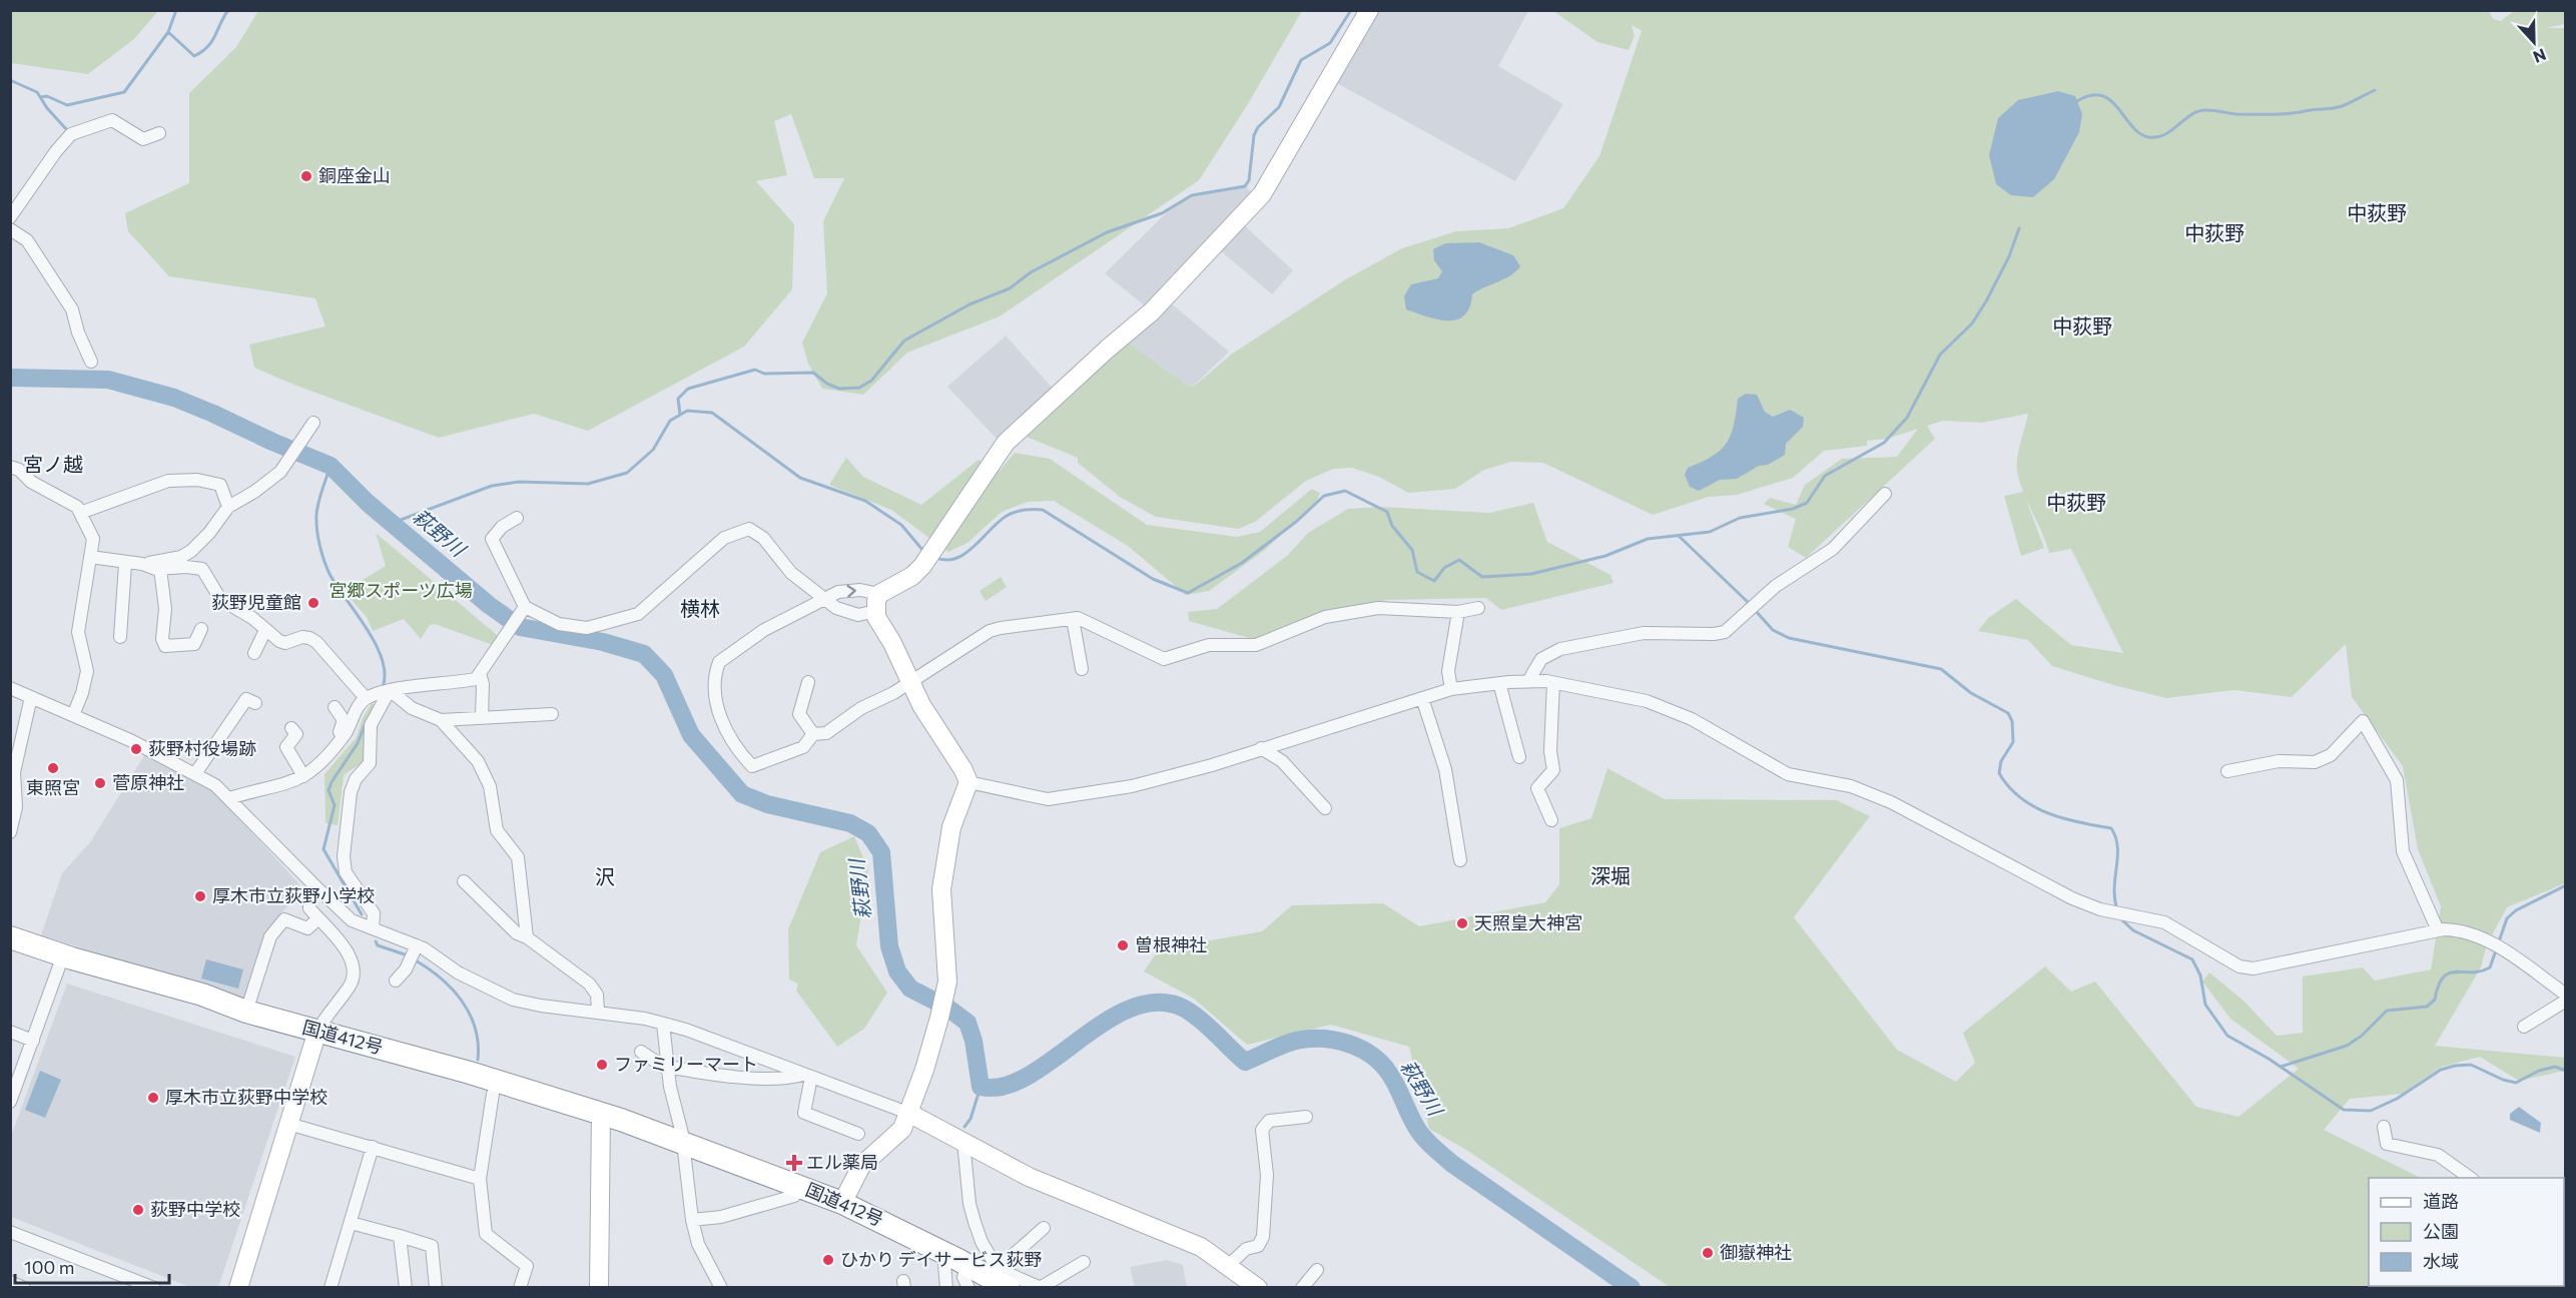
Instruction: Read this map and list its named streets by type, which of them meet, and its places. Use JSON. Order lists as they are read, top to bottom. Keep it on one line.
{"streets":{"highway":["国道412号"]},"districts":["中荻野","中荻野","中荻野","宮ノ越","中荻野","横林","深堀","沢"],"water":["萩野川"],"parks":["宮郷スポーツ広場"],"places":{"other":["銅座金山","荻野児童館","荻野村役場跡","東照宮","菅原神社","厚木市立荻野小学校","天照皇大神宮","曽根神社","ファミリーマート","厚木市立荻野中学校","荻野中学校","御嶽神社","ひかり デイサービス荻野"],"health":["エル薬局"]},"legend":["道路","公園","水域"],"scale_bar":"100 m","north":"bottom"}
